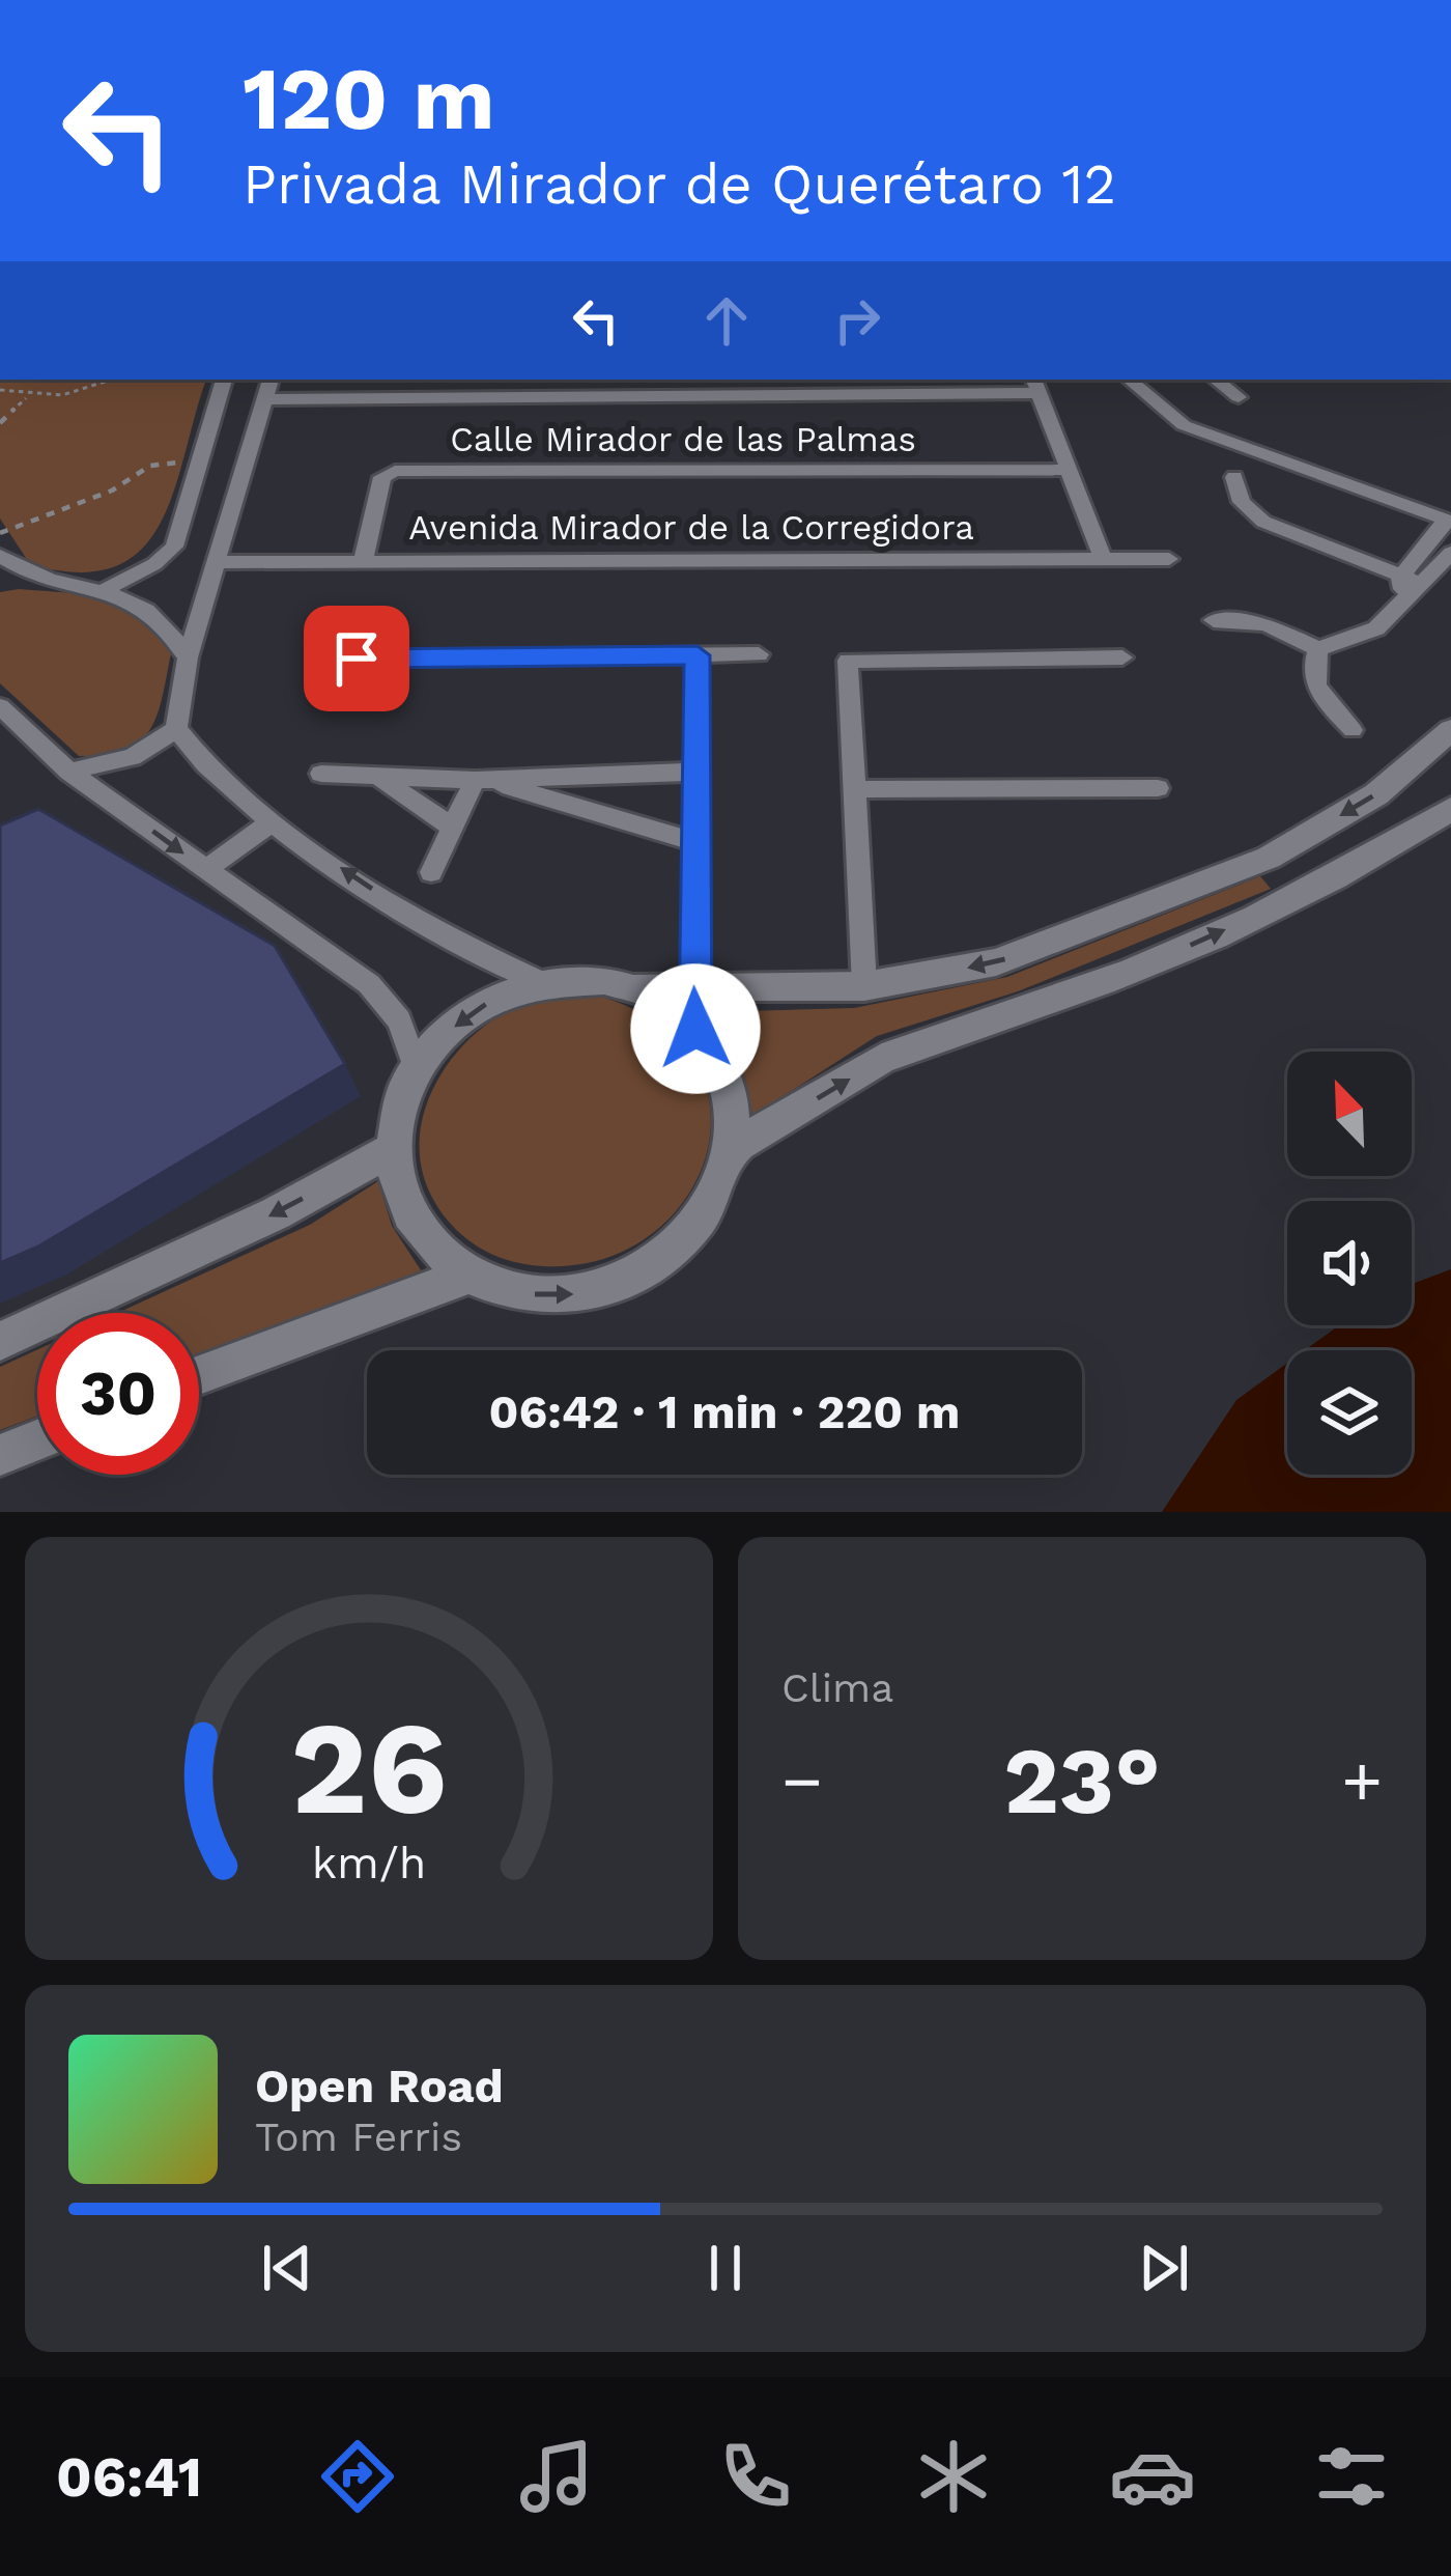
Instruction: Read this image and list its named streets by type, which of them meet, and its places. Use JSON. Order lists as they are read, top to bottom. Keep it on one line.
{"streets":{"street":["Calle Mirador de las Palmas","Avenida Mirador de la Corregidora"]},"crossings":[["Calle Mirador de las Palmas","Avenida Mirador de la Corregidora"]],"north":"top left","page":{"turn":["120 m","Privada Mirador de Querétaro 12"],"limit":"30","trip":"06:42 · 1 min · 220 m","tile":"Clima","heat":["−","23°","+"],"song":["Open Road","Tom Ferris"],"tabs":"06:41","gauge":["26","km/h"]}}
